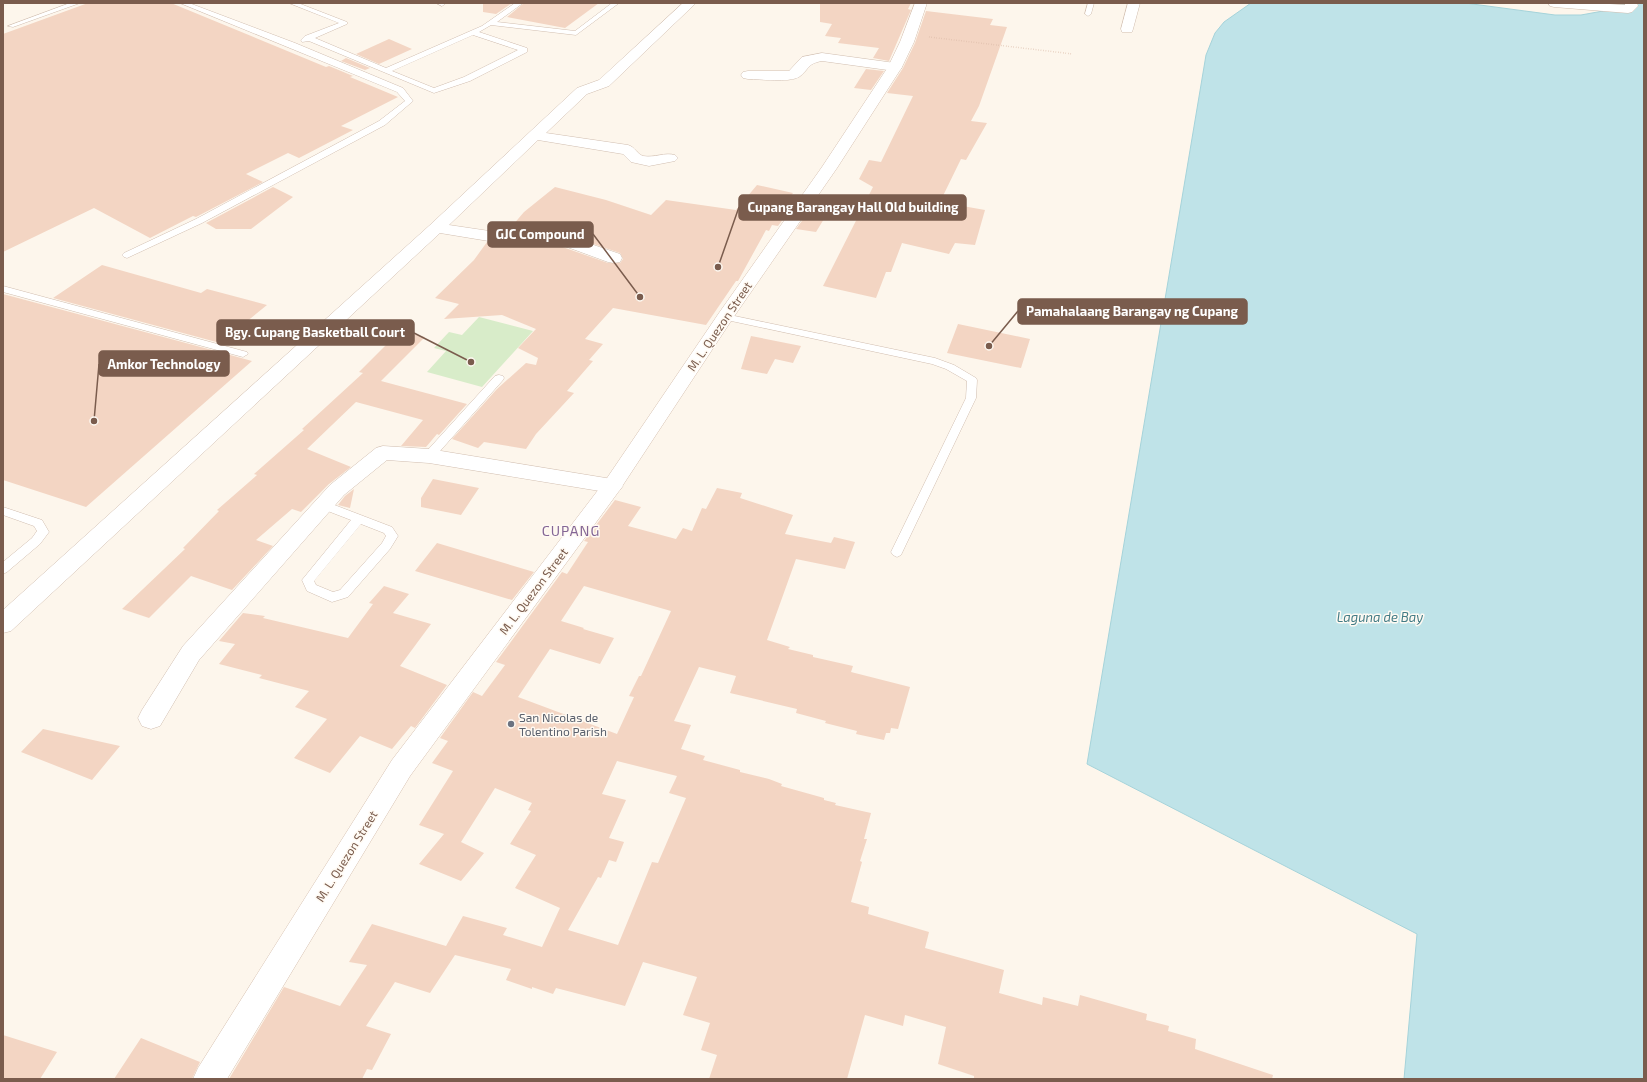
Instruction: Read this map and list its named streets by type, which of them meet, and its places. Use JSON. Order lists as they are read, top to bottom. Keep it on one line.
{"streets":{"street":["M. L. Quezon Street"]},"districts":["CUPANG"],"water":["Laguna de Bay"],"places":["Cupang Barangay Hall Old building","GJC Compound","Pamahalaang Barangay ng Cupang","Bgy. Cupang Basketball Court","Amkor Technology","San Nicolas de Tolentino Parish"]}
